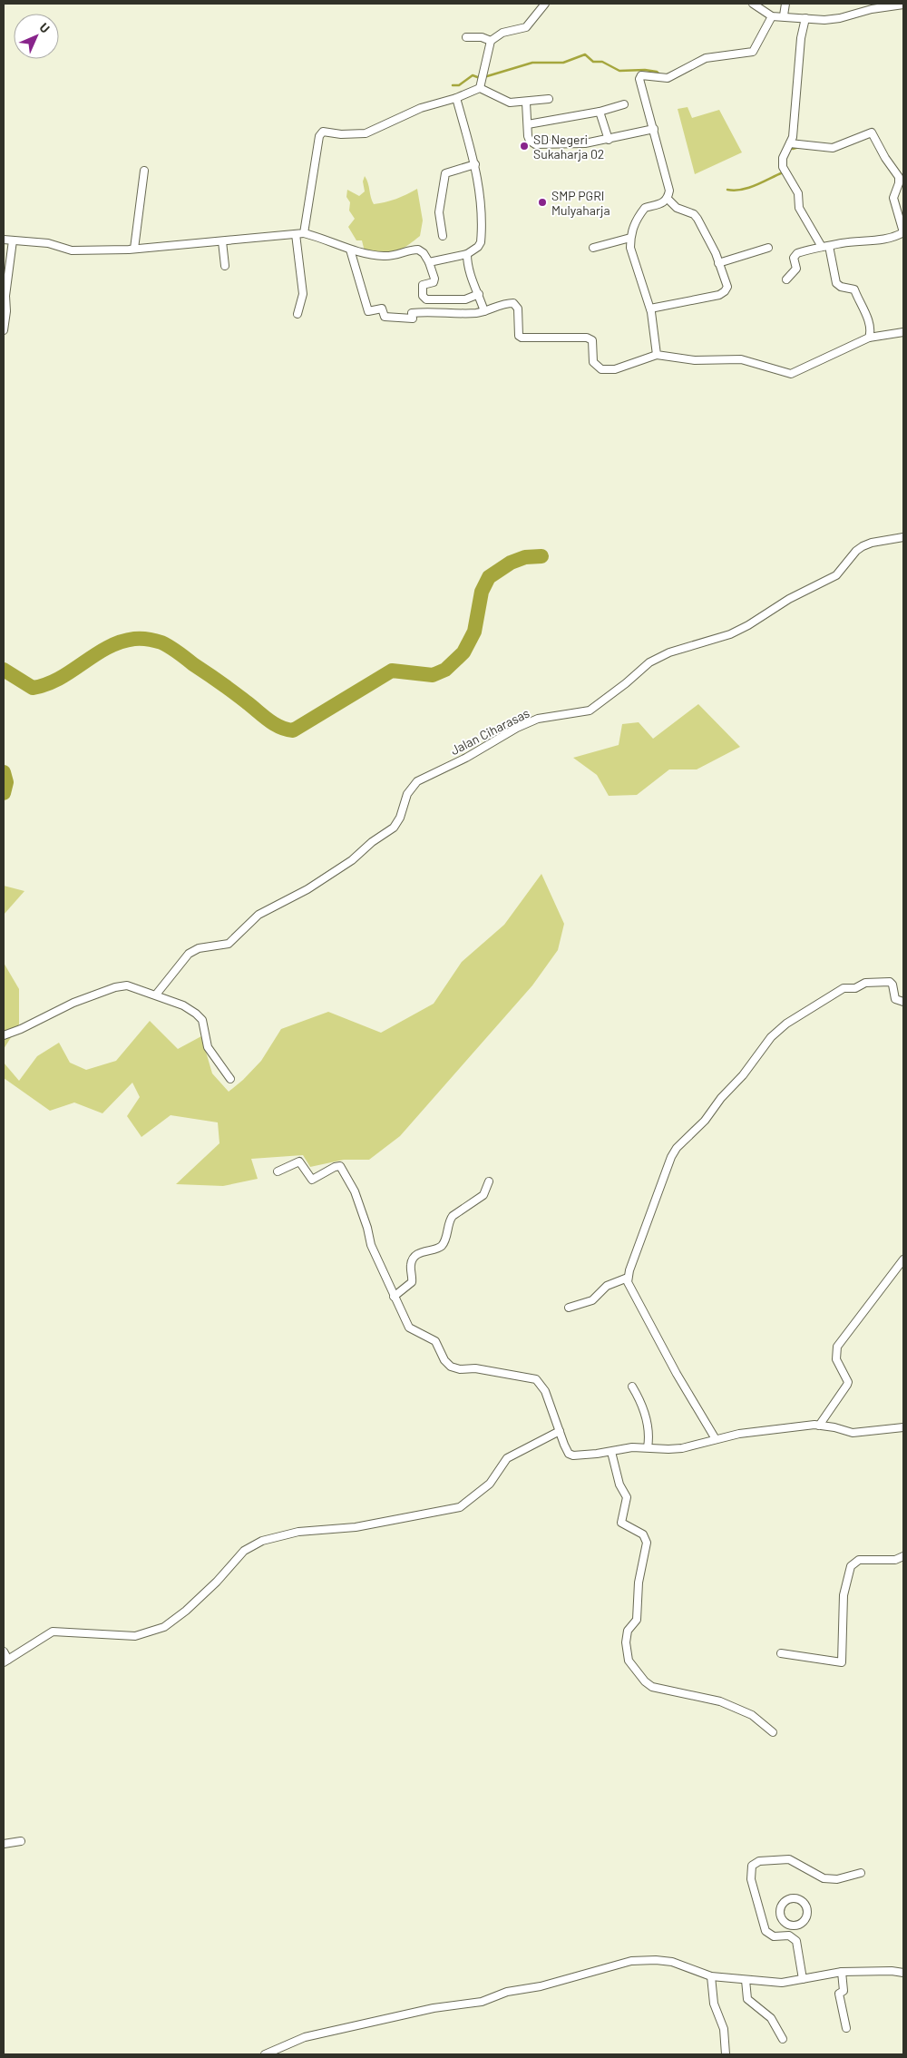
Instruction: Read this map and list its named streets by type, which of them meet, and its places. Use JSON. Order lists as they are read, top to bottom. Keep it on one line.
{"streets":{"street":["Jalan Ciharasas"]},"places":["SD Negeri Sukaharja 02","SMP PGRI Mulyaharja"],"north":"top right"}
